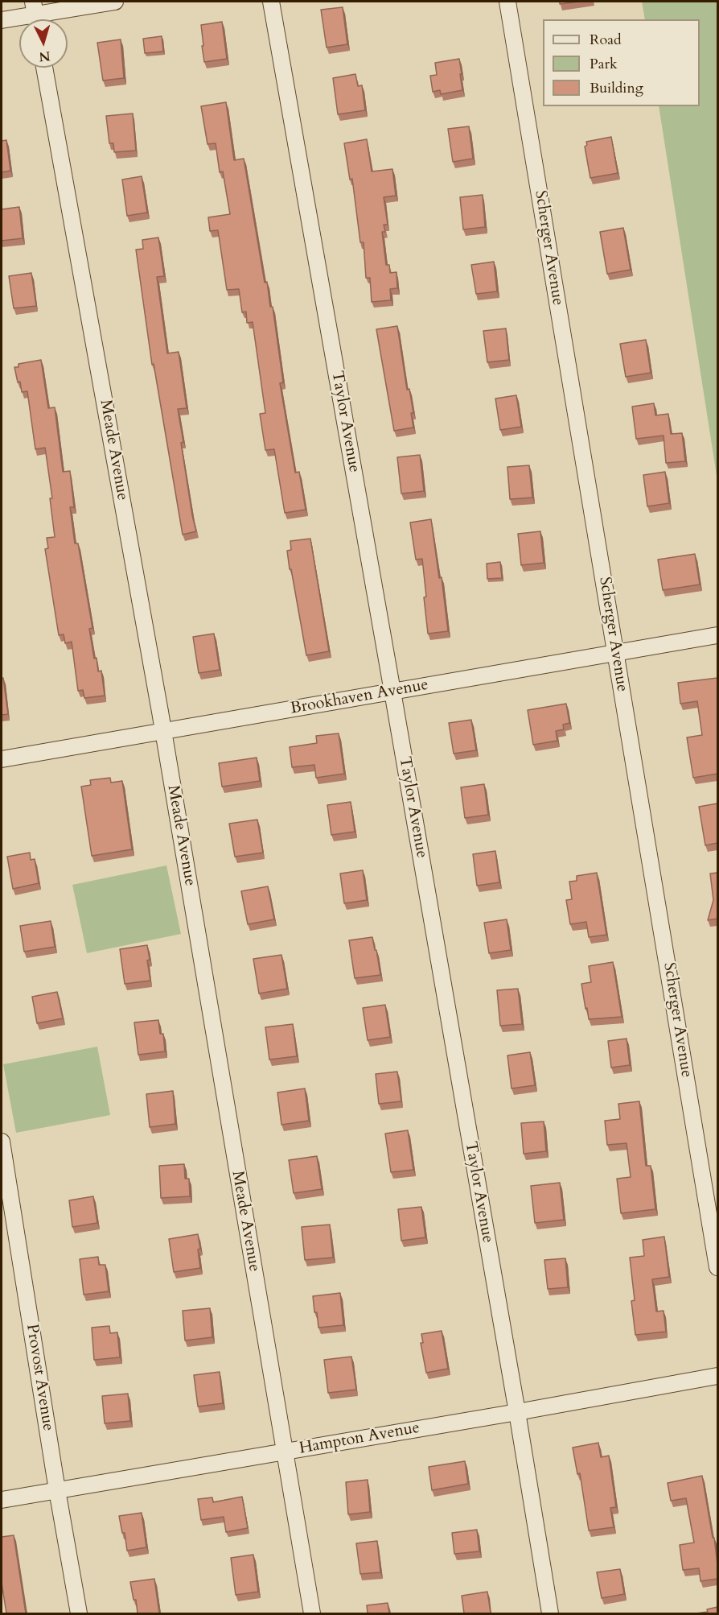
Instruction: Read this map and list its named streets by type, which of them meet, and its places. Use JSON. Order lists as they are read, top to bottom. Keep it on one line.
{"streets":{"street":["Scherger Avenue","Taylor Avenue","Meade Avenue","Brookhaven Avenue","Provost Avenue","Hampton Avenue"]},"crossings":[["Scherger Avenue","Brookhaven Avenue"],["Taylor Avenue","Brookhaven Avenue"],["Taylor Avenue","Hampton Avenue"],["Meade Avenue","Brookhaven Avenue"],["Meade Avenue","Hampton Avenue"],["Provost Avenue","Hampton Avenue"]],"legend":["Road","Park","Building"],"north":"bottom"}
